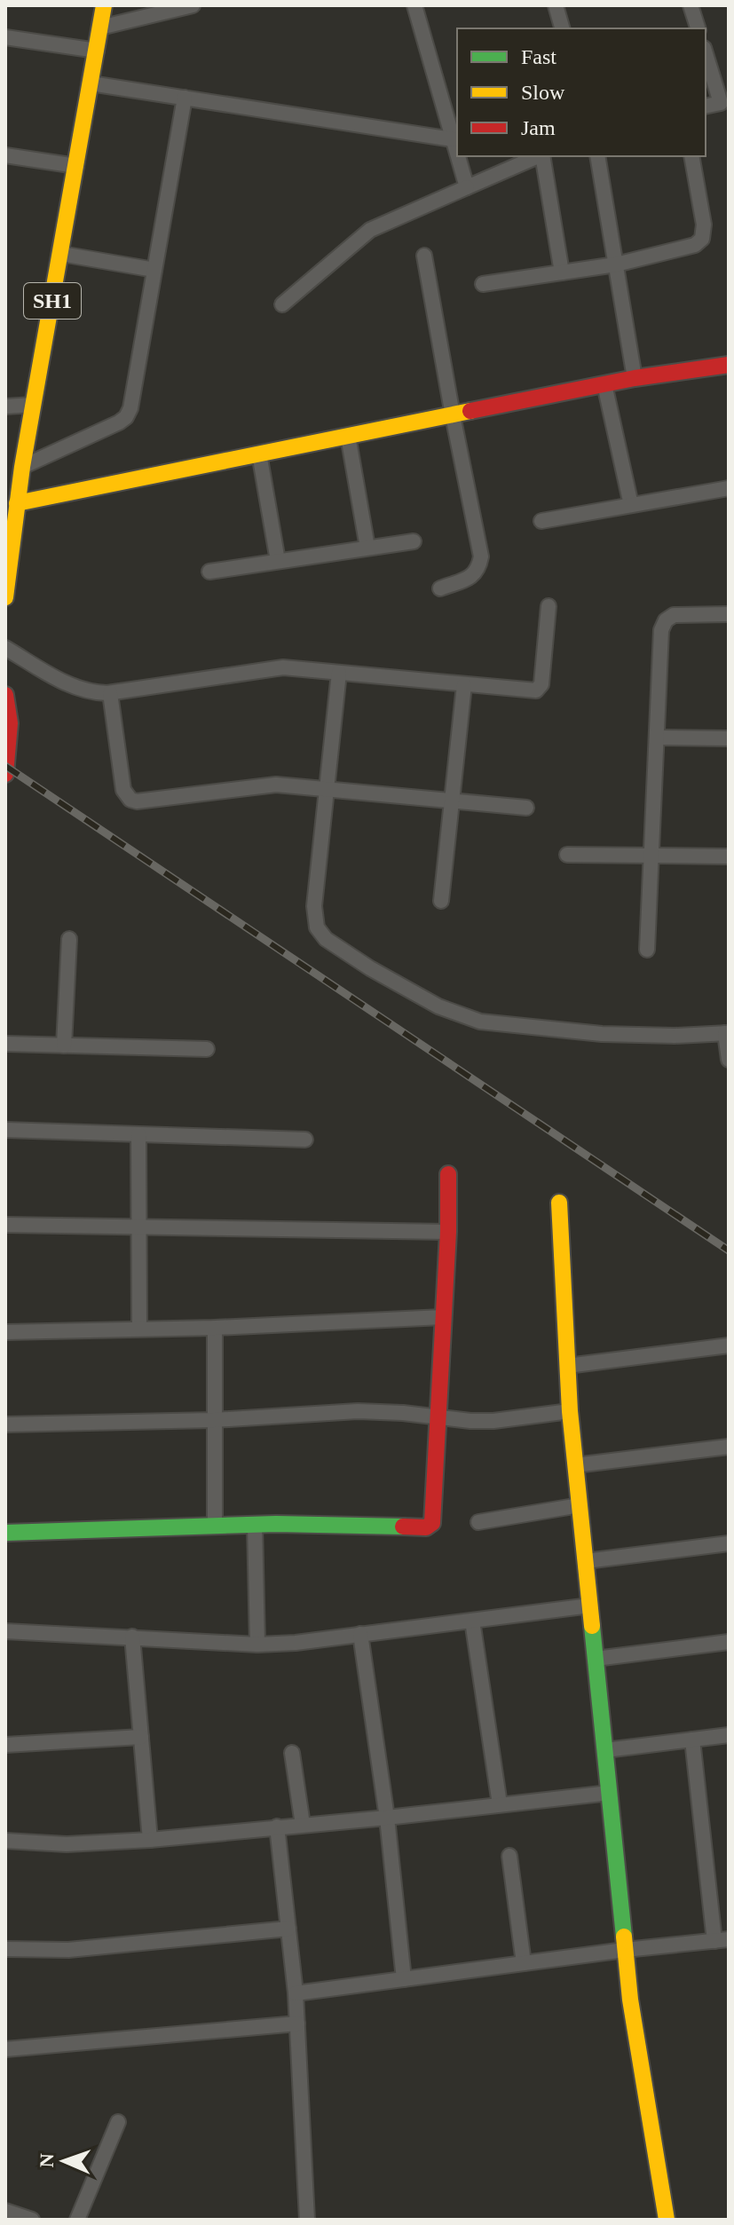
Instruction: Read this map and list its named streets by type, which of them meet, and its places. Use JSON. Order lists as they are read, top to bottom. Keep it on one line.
{"streets":{"street":["SH1"]},"legend":["Fast","Slow","Jam"],"north":"left"}
